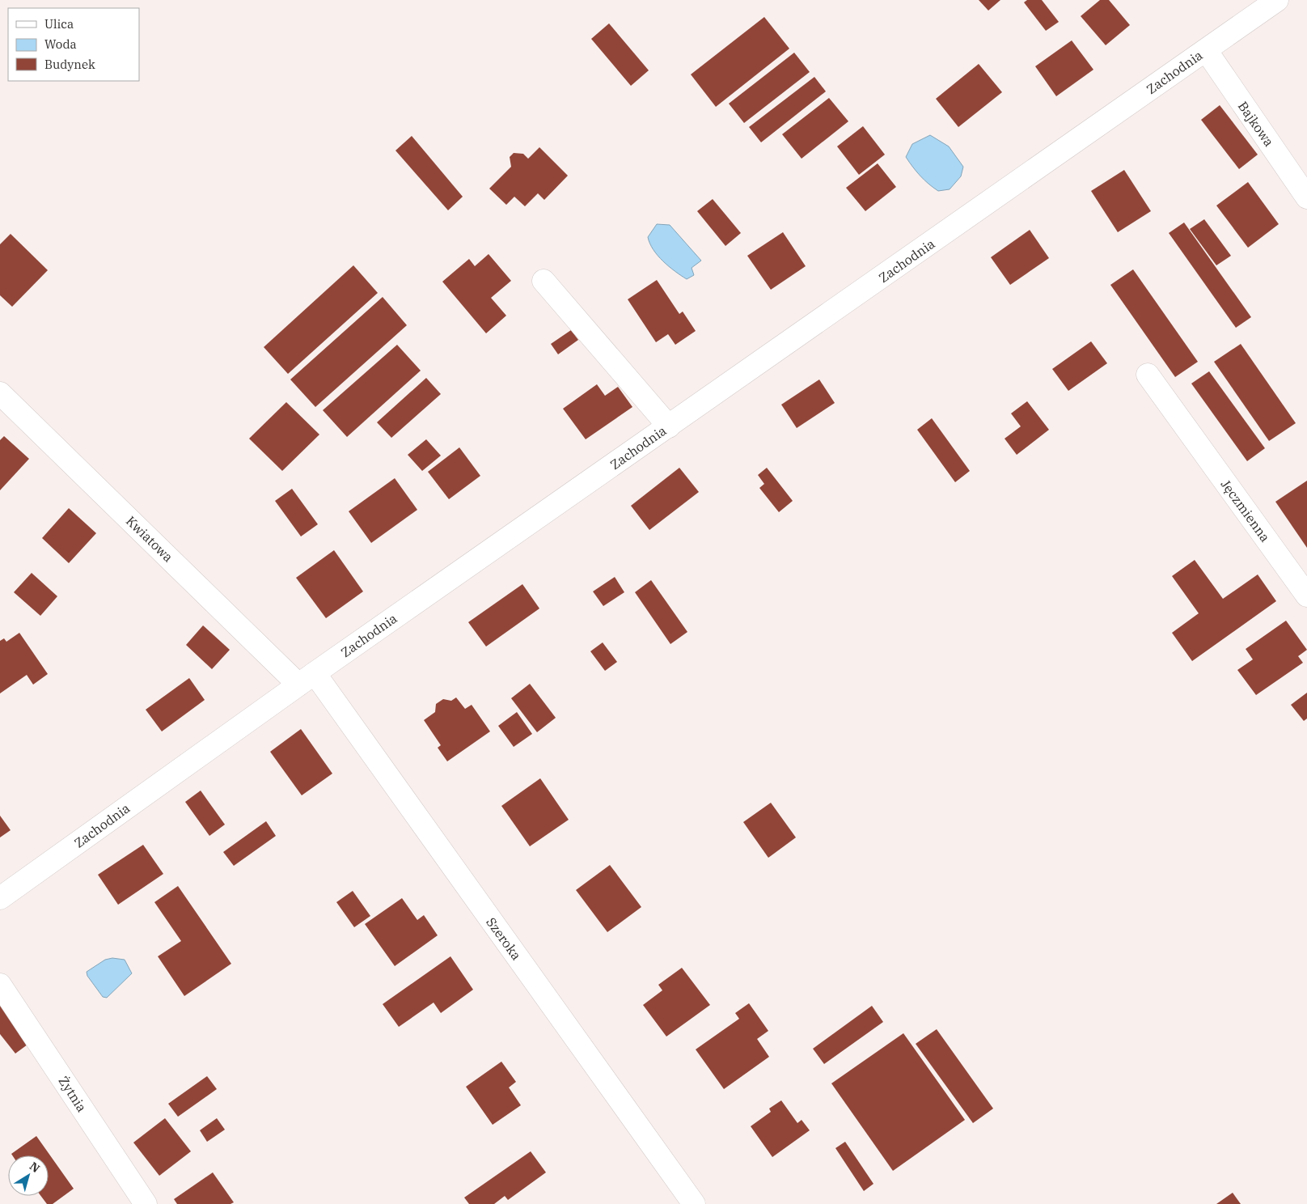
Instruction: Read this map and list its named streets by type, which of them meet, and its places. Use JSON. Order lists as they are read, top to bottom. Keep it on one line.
{"streets":{"street":["Zachodnia","Bajkowa","Jęczmienna","Kwiatowa","Szeroka","Żytnia"]},"crossings":[["Zachodnia","Bajkowa"],["Zachodnia","Kwiatowa"],["Zachodnia","Szeroka"],["Kwiatowa","Szeroka"]],"legend":["Ulica","Woda","Budynek"],"north":"top right"}
